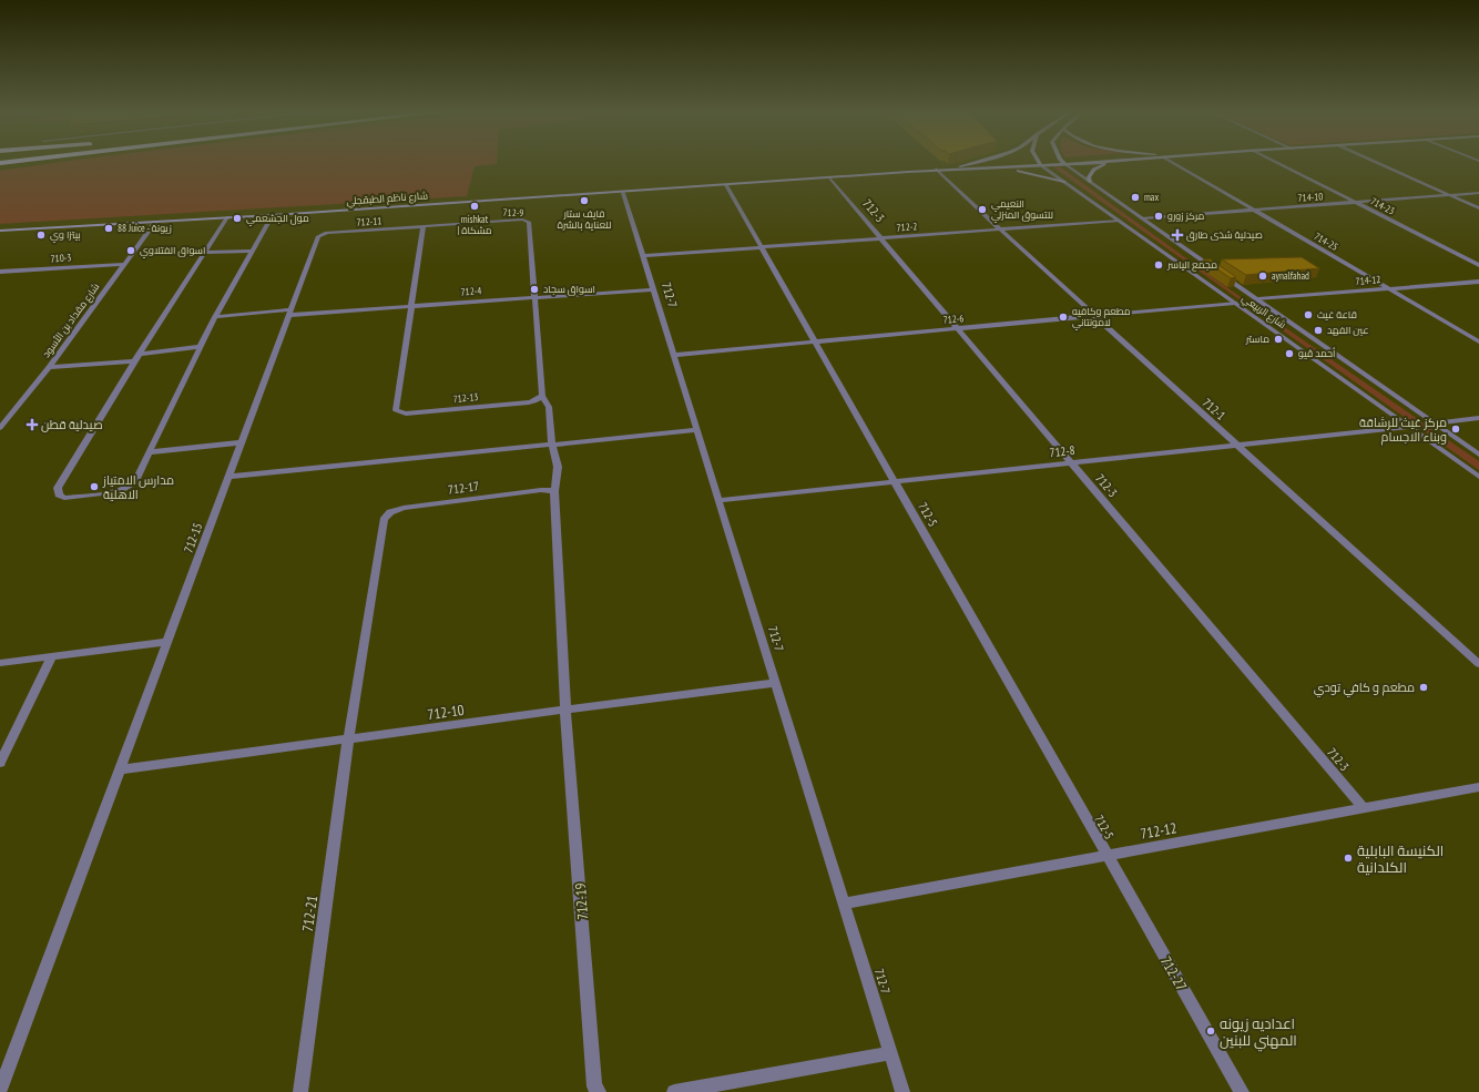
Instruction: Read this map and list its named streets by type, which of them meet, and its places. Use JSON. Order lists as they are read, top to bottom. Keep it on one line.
{"streets":{"main road":["شارع ناظم الطبقجلي"],"street":["714-10","714-23","712-3","712-9","712-11","712-2","714-25","710-3","714-12","712-4","712-7","شارع الربيعي","712-6","شارع مقداد بن الأسود","712-13","712-1","712-8","712-17","712-5","712-15","712-10","712-12","712-19","712-21","712-27"]},"crossings":[["714-10","714-23"],["714-10","714-25"],["شارع ناظم الطبقجلي","712-3"],["شارع ناظم الطبقجلي","712-7"],["شارع ناظم الطبقجلي","شارع الربيعي"],["شارع ناظم الطبقجلي","شارع مقداد بن الأسود"],["شارع ناظم الطبقجلي","712-1"],["شارع ناظم الطبقجلي","712-5"],["712-3","712-2"],["712-3","712-6"],["712-3","712-8"],["712-3","712-12"],["712-9","712-11"],["712-9","712-4"],["712-11","712-4"],["712-11","712-15"],["712-2","712-7"],["712-2","شارع الربيعي"],["712-2","712-1"],["712-2","712-5"],["714-25","714-12"],["710-3","شارع مقداد بن الأسود"],["714-12","شارع الربيعي"],["712-4","712-7"],["712-4","712-13"],["712-4","712-15"],["712-7","712-6"],["712-7","712-8"],["712-7","712-10"],["712-7","712-12"],["شارع الربيعي","712-6"],["شارع الربيعي","712-8"],["712-6","712-1"],["712-6","712-5"],["712-1","712-8"],["712-8","712-5"],["712-17","712-10"],["712-17","712-21"],["712-5","712-12"],["712-5","712-27"],["712-15","712-10"],["712-10","712-19"],["712-10","712-21"],["712-12","712-27"]],"places":{"other":["max","فايف ستار للعناية بالشرة","mishkat | مشكاة","النعيمي للتسوق المنزلي","مركز زورو","مول الجشعمي","88 Juice - زيونة","بيتزا وي","اسواق الفتلاوي","مجمع الياسر","aynalfahad","اسواق سجاد","قاعة غيث","مطعم وكافيه لامونتاني","عين الفهد","ماستر","أحمد ڤيو","مركز غيث للرشاقة وبناء الاجسام","مدارس الامتياز الاهلية","مطعم و كافي تودي","الكنيسة البابلية الكلدانية","اعداديه زيونه المهني للبنين"],"health":["صيدلية شذى طارق","صيدلية قطن"]}}
